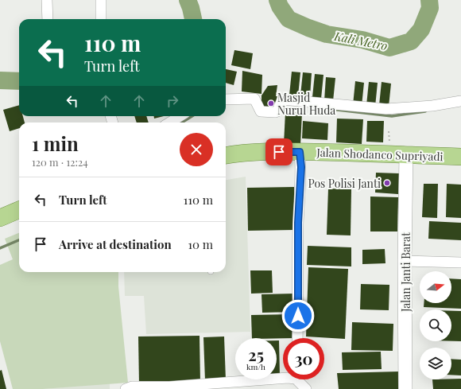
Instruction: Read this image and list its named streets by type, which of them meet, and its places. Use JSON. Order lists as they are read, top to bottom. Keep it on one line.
{"streets":{"main road":["Jalan Shodanco Supriyadi"],"street":["Jalan Janti Barat"]},"crossings":[["Jalan Shodanco Supriyadi","Jalan Janti Barat"]],"water":["Kali Metro"],"places":["Masjid Nurul Huda","Pos Polisi Janti"],"north":"right","page":{"turn":["110 m","Turn left"],"heading":["1 min","120 m · 12:24"],"list":[{"name":"Turn left","value":"110 m"},{"name":"Arrive at destination","value":"10 m"}],"speed":"25 km/h","limit":"30"}}
